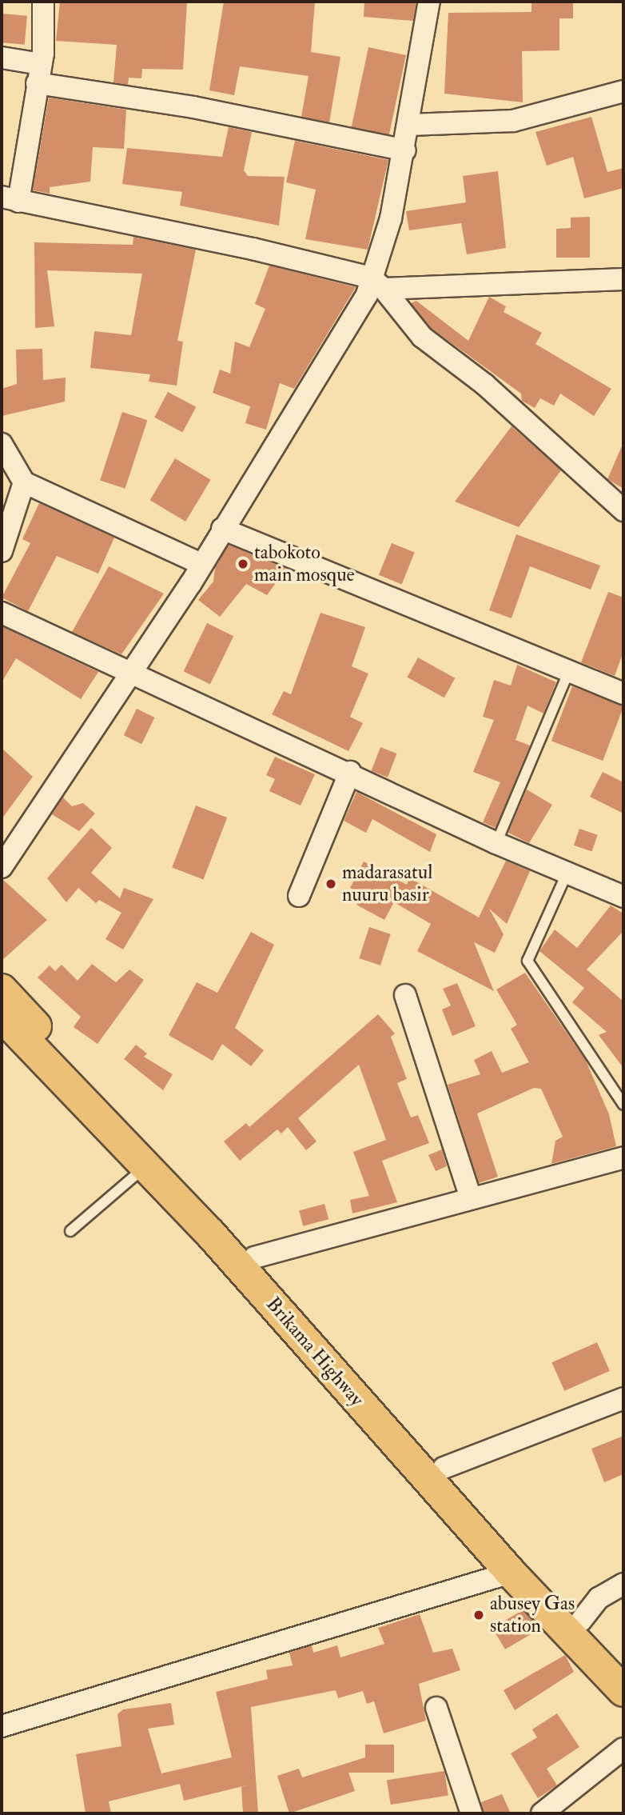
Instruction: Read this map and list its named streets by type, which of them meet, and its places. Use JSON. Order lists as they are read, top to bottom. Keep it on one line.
{"streets":{"highway":["Brikama Highway"]},"places":["tabokoto main mosque","madarasatul nuuru basir","abusey Gas station"]}
